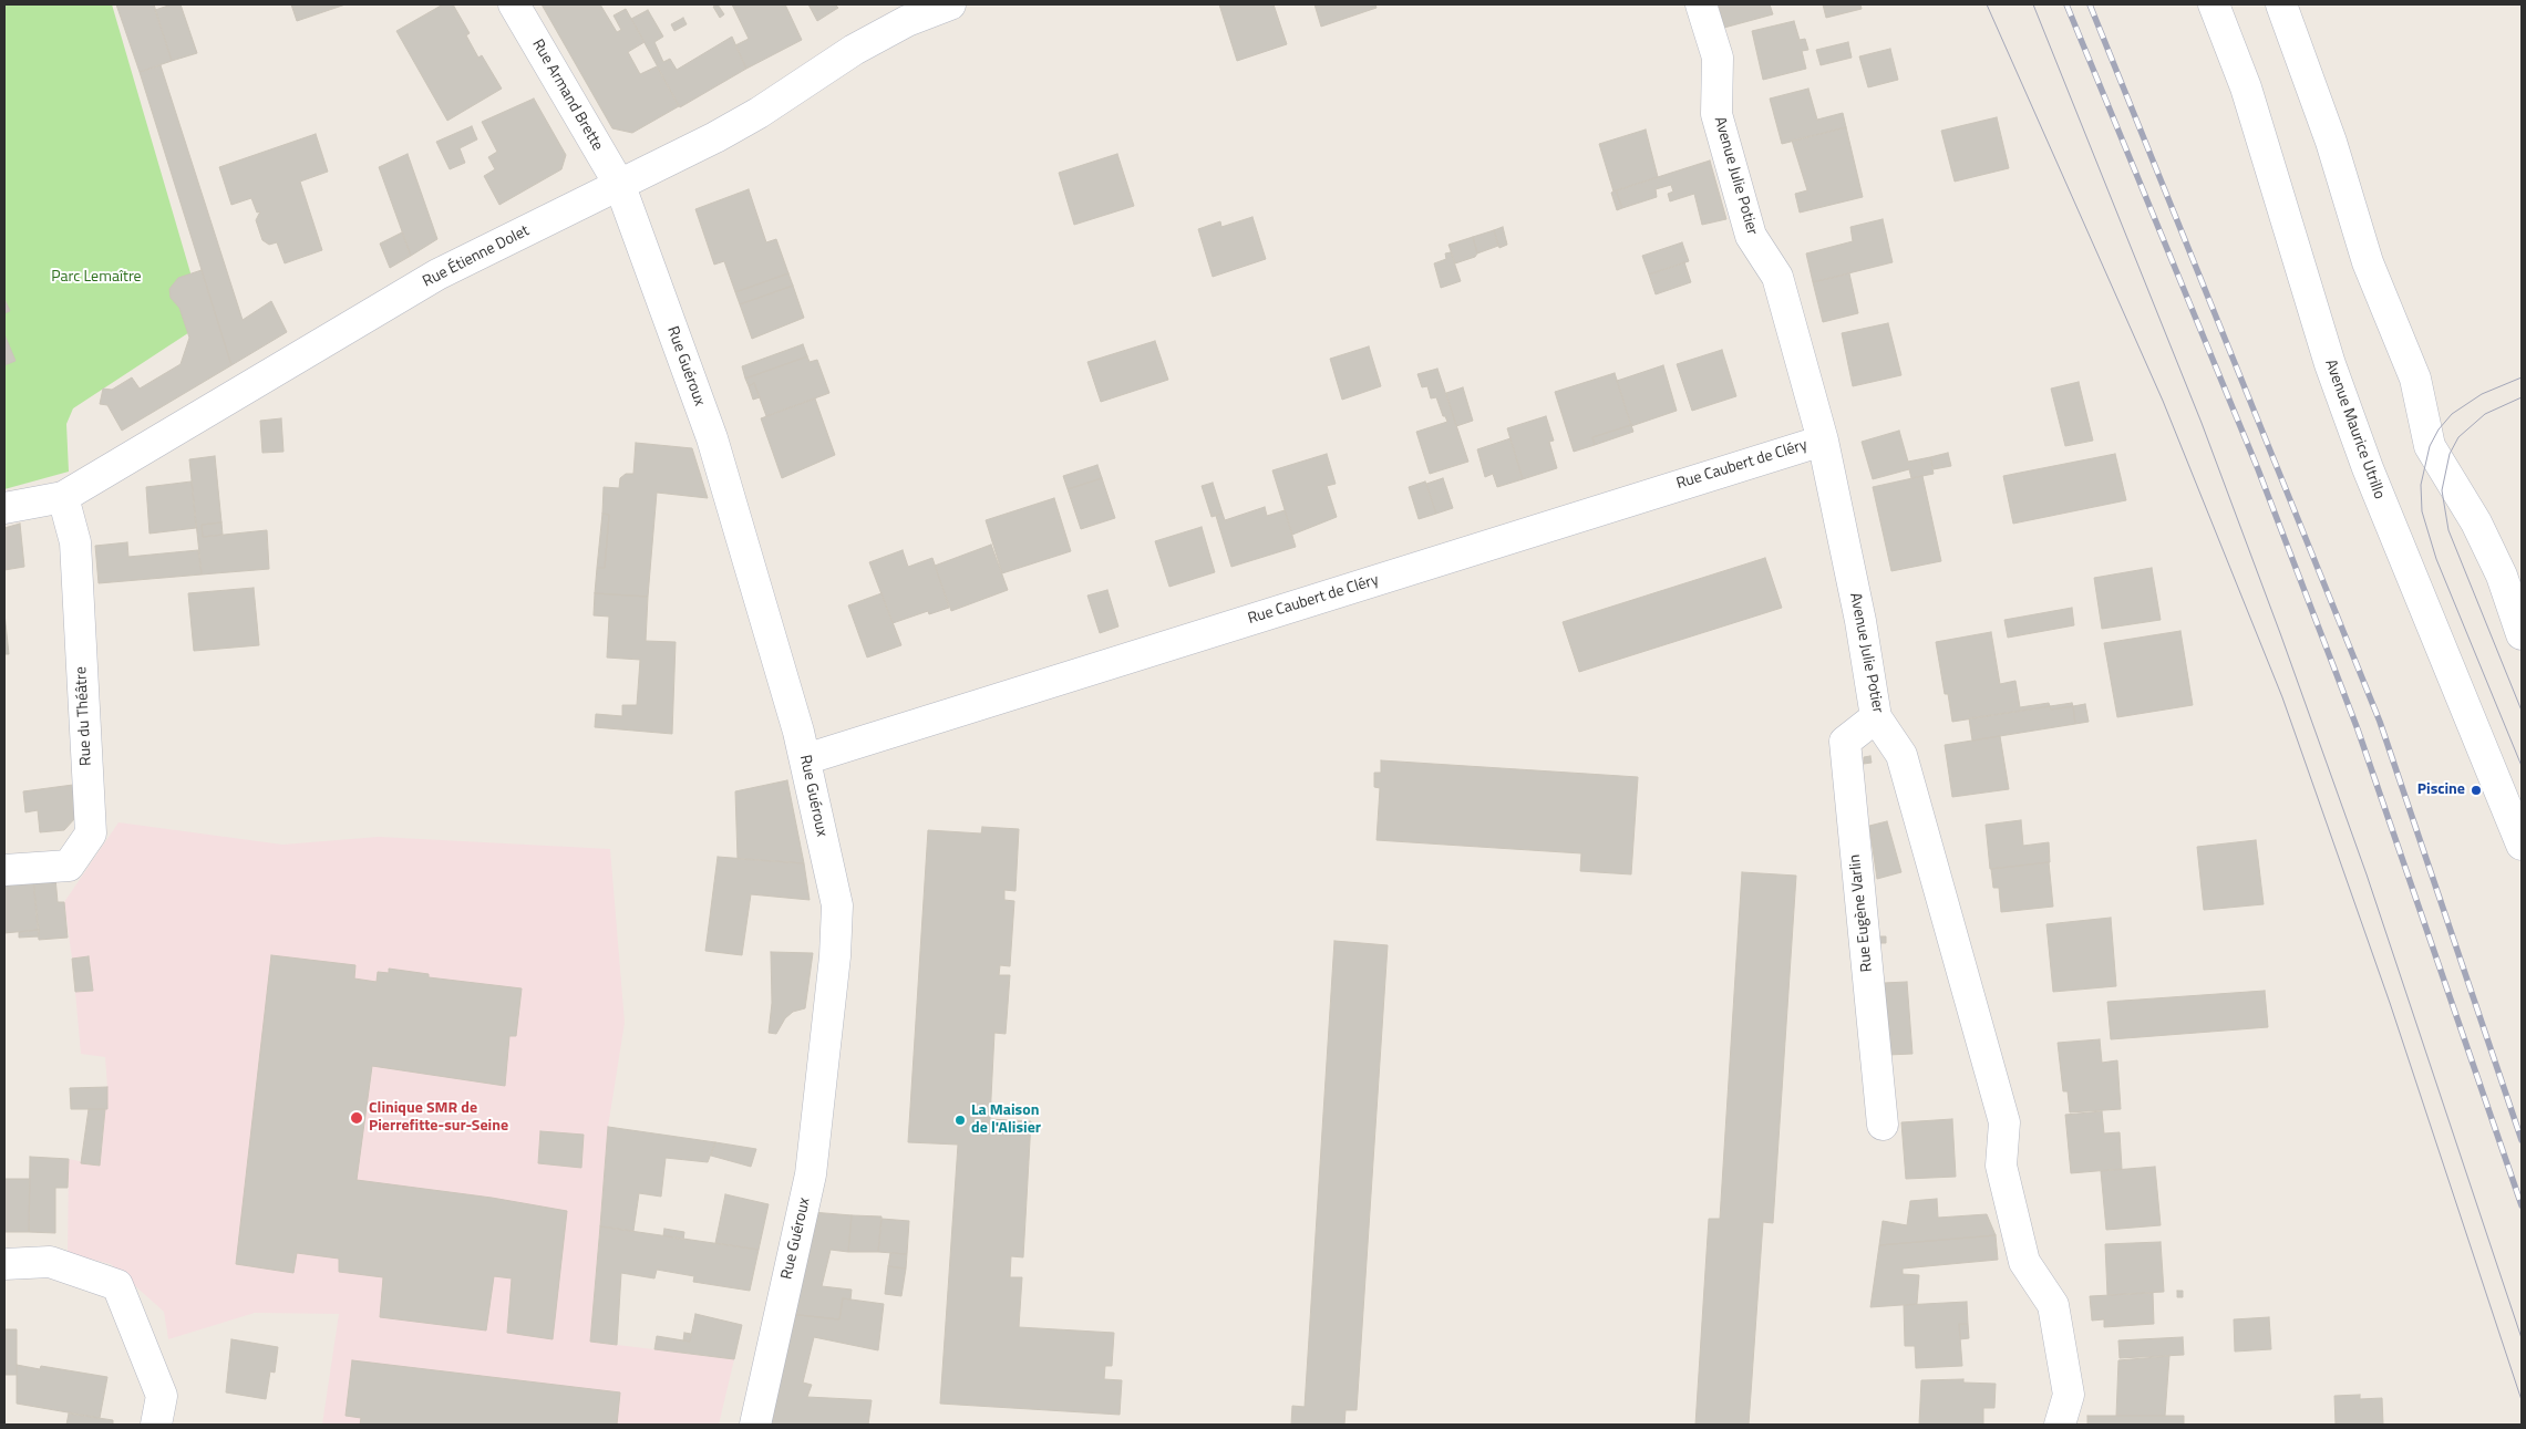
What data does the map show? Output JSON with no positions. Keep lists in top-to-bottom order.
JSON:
{
  "streets": {
    "street": [
      "Rue Armand Brette",
      "Avenue Julie Potier",
      "Rue Étienne Dolet",
      "Rue Guéroux",
      "Avenue Maurice Utrillo",
      "Rue Caubert de Cléry",
      "Rue du Théâtre",
      "Rue Eugène Varlin"
    ]
  },
  "crossings": [
    ["Rue Armand Brette", "Rue Étienne Dolet"],
    ["Rue Armand Brette", "Rue Guéroux"],
    ["Avenue Julie Potier", "Rue Caubert de Cléry"],
    ["Avenue Julie Potier", "Rue Eugène Varlin"],
    ["Rue Étienne Dolet", "Rue Guéroux"],
    ["Rue Étienne Dolet", "Rue du Théâtre"],
    ["Rue Guéroux", "Rue Caubert de Cléry"]
  ],
  "parks": ["Parc Lemaître"],
  "places": ["Piscine", "Clinique SMR de Pierrefitte-sur-Seine", "La Maison de l'Alisier"]
}
